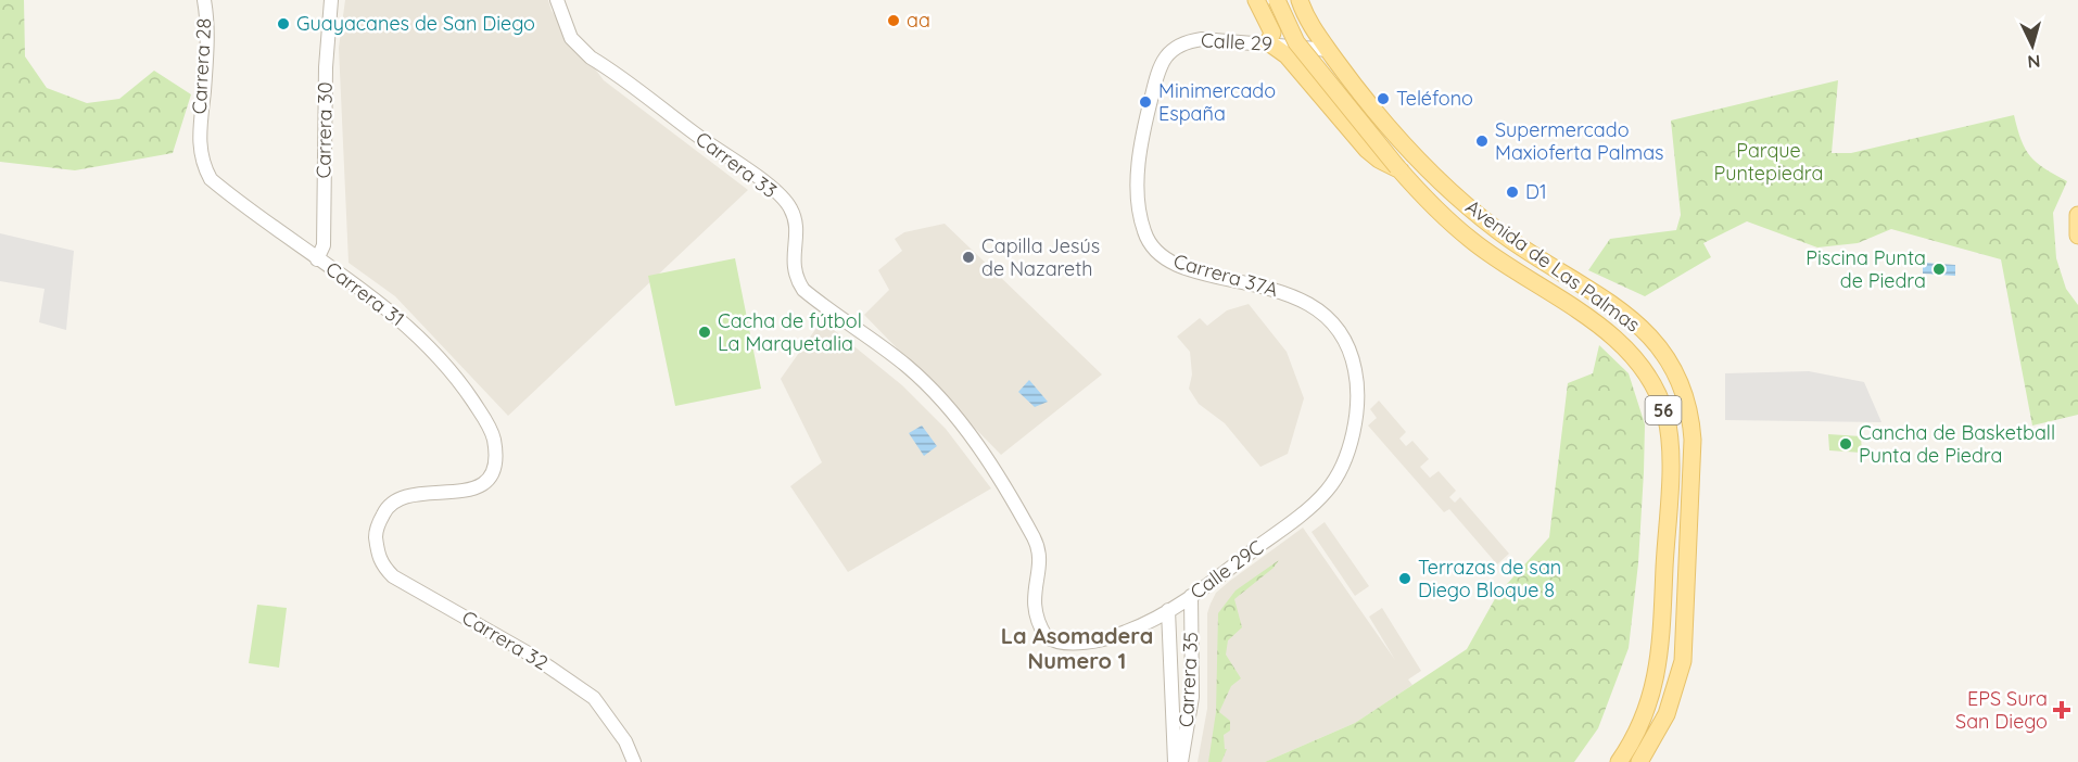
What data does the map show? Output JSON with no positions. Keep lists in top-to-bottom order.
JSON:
{
  "streets": {
    "main road": ["Avenida de Las Palmas", "56"],
    "street": [
      "Calle 29",
      "Carrera 28",
      "Carrera 30",
      "Carrera 33",
      "Carrera 37A",
      "Carrera 31",
      "Calle 29C",
      "Carrera 32",
      "Carrera 35"
    ]
  },
  "crossings": [
    ["Calle 29", "Avenida de Las Palmas"],
    ["Calle 29", "Carrera 37A"],
    ["Carrera 28", "Carrera 31"],
    ["Carrera 30", "Carrera 31"],
    ["Carrera 33", "Calle 29C"],
    ["Carrera 37A", "Calle 29C"],
    ["Carrera 31", "Carrera 32"],
    ["Calle 29C", "Carrera 35"]
  ],
  "districts": ["La Asomadera Numero 1"],
  "parks": ["Parque Puntepiedra"],
  "places": {
    "other": [
      "aa",
      "Guayacanes de San Diego",
      "Teléfono",
      "Minimercado España",
      "Supermercado Maxioferta Palmas",
      "D1",
      "Capilla Jesús de Nazareth",
      "Piscina Punta de Piedra",
      "Cacha de fútbol La Marquetalia",
      "Cancha de Basketball Punta de Piedra",
      "Terrazas de san Diego Bloque 8"
    ],
    "health": ["EPS Sura San Diego"]
  },
  "north": "bottom"
}
